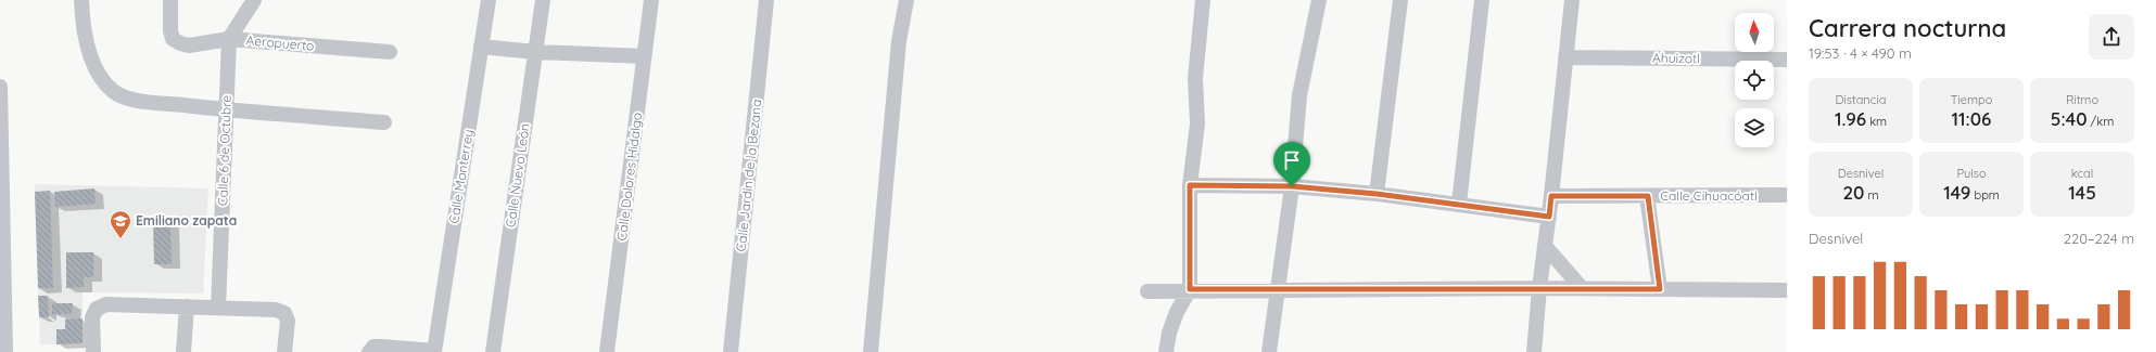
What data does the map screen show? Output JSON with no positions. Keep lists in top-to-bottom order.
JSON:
{
  "streets": {
    "street": [
      "Aeropuerto",
      "Ahuizotl",
      "Calle 6 de Octubre",
      "Calle Nuevo León",
      "Calle Jardín de la Bezana",
      "Calle Monterrey",
      "Calle Dolores Hidalgo",
      "Calle Cihuacóatl"
    ]
  },
  "crossings": [
    ["Aeropuerto", "Calle 6 de Octubre"]
  ],
  "places": {
    "school or university": ["Emiliano zapata"]
  },
  "north": "top",
  "page": {
    "heading": ["Carrera nocturna", "19:53 · 4 × 490 m"],
    "stats": [
      ["Distancia", "1.96 km"],
      ["Tiempo", "11:06"],
      ["Ritmo", "5:40 /km"],
      ["Desnivel", "20 m"],
      ["Pulso", "149 bpm"],
      ["kcal", "145"]
    ],
    "chart": ["Desnivel", "220–224 m"]
  }
}
